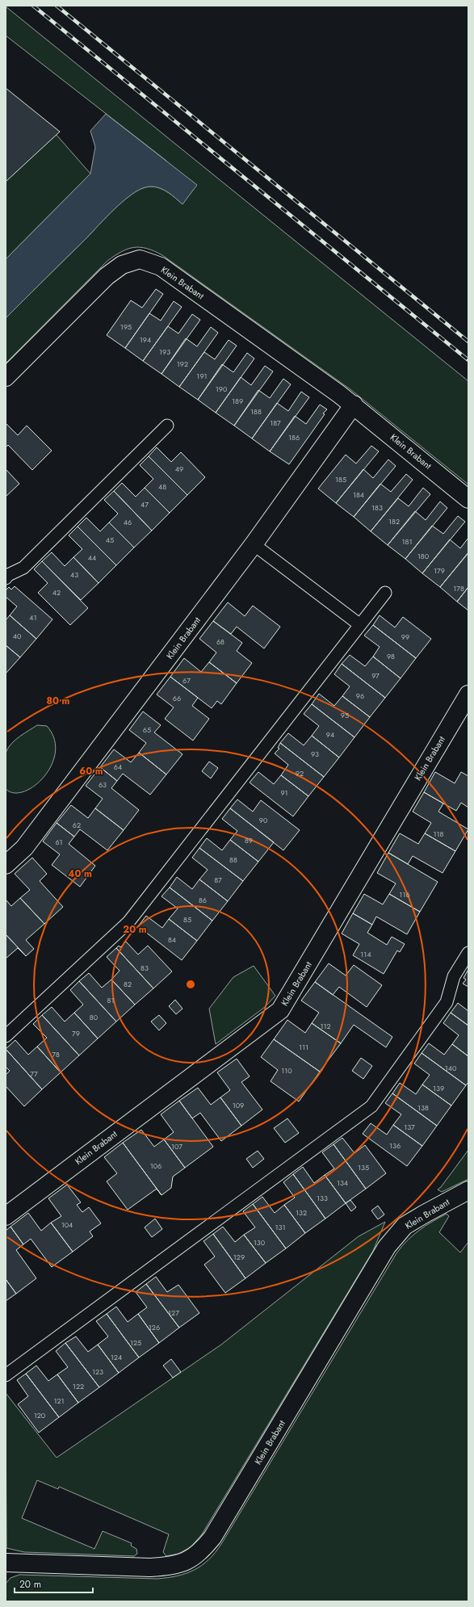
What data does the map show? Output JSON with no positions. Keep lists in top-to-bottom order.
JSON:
{
  "streets": {
    "street": ["Klein Brabant"]
  },
  "house_numbers": [
    "195",
    "194",
    "193",
    "192",
    "191",
    "190",
    "189",
    "188",
    "187",
    "186",
    "49",
    "185",
    "48",
    "184",
    "47",
    "183",
    "182",
    "46",
    "45",
    "181",
    "180",
    "44",
    "179",
    "43",
    "178",
    "42",
    "41",
    "40",
    "99",
    "68",
    "98",
    "97",
    "67",
    "96",
    "66",
    "95",
    "65",
    "94",
    "93",
    "64",
    "92",
    "63",
    "91",
    "90",
    "62",
    "118",
    "89",
    "61",
    "88",
    "87",
    "116",
    "86",
    "85",
    "84",
    "114",
    "83",
    "82",
    "81",
    "80",
    "112",
    "79",
    "111",
    "78",
    "140",
    "110",
    "77",
    "139",
    "109",
    "138",
    "137",
    "136",
    "107",
    "106",
    "135",
    "134",
    "133",
    "132",
    "104",
    "131",
    "130",
    "129",
    "127",
    "126",
    "125",
    "124",
    "123",
    "122",
    "121",
    "120"
  ],
  "scale_bar": "20 m",
  "rings": [
    "80 m",
    "60 m",
    "40 m",
    "20 m"
  ]
}
